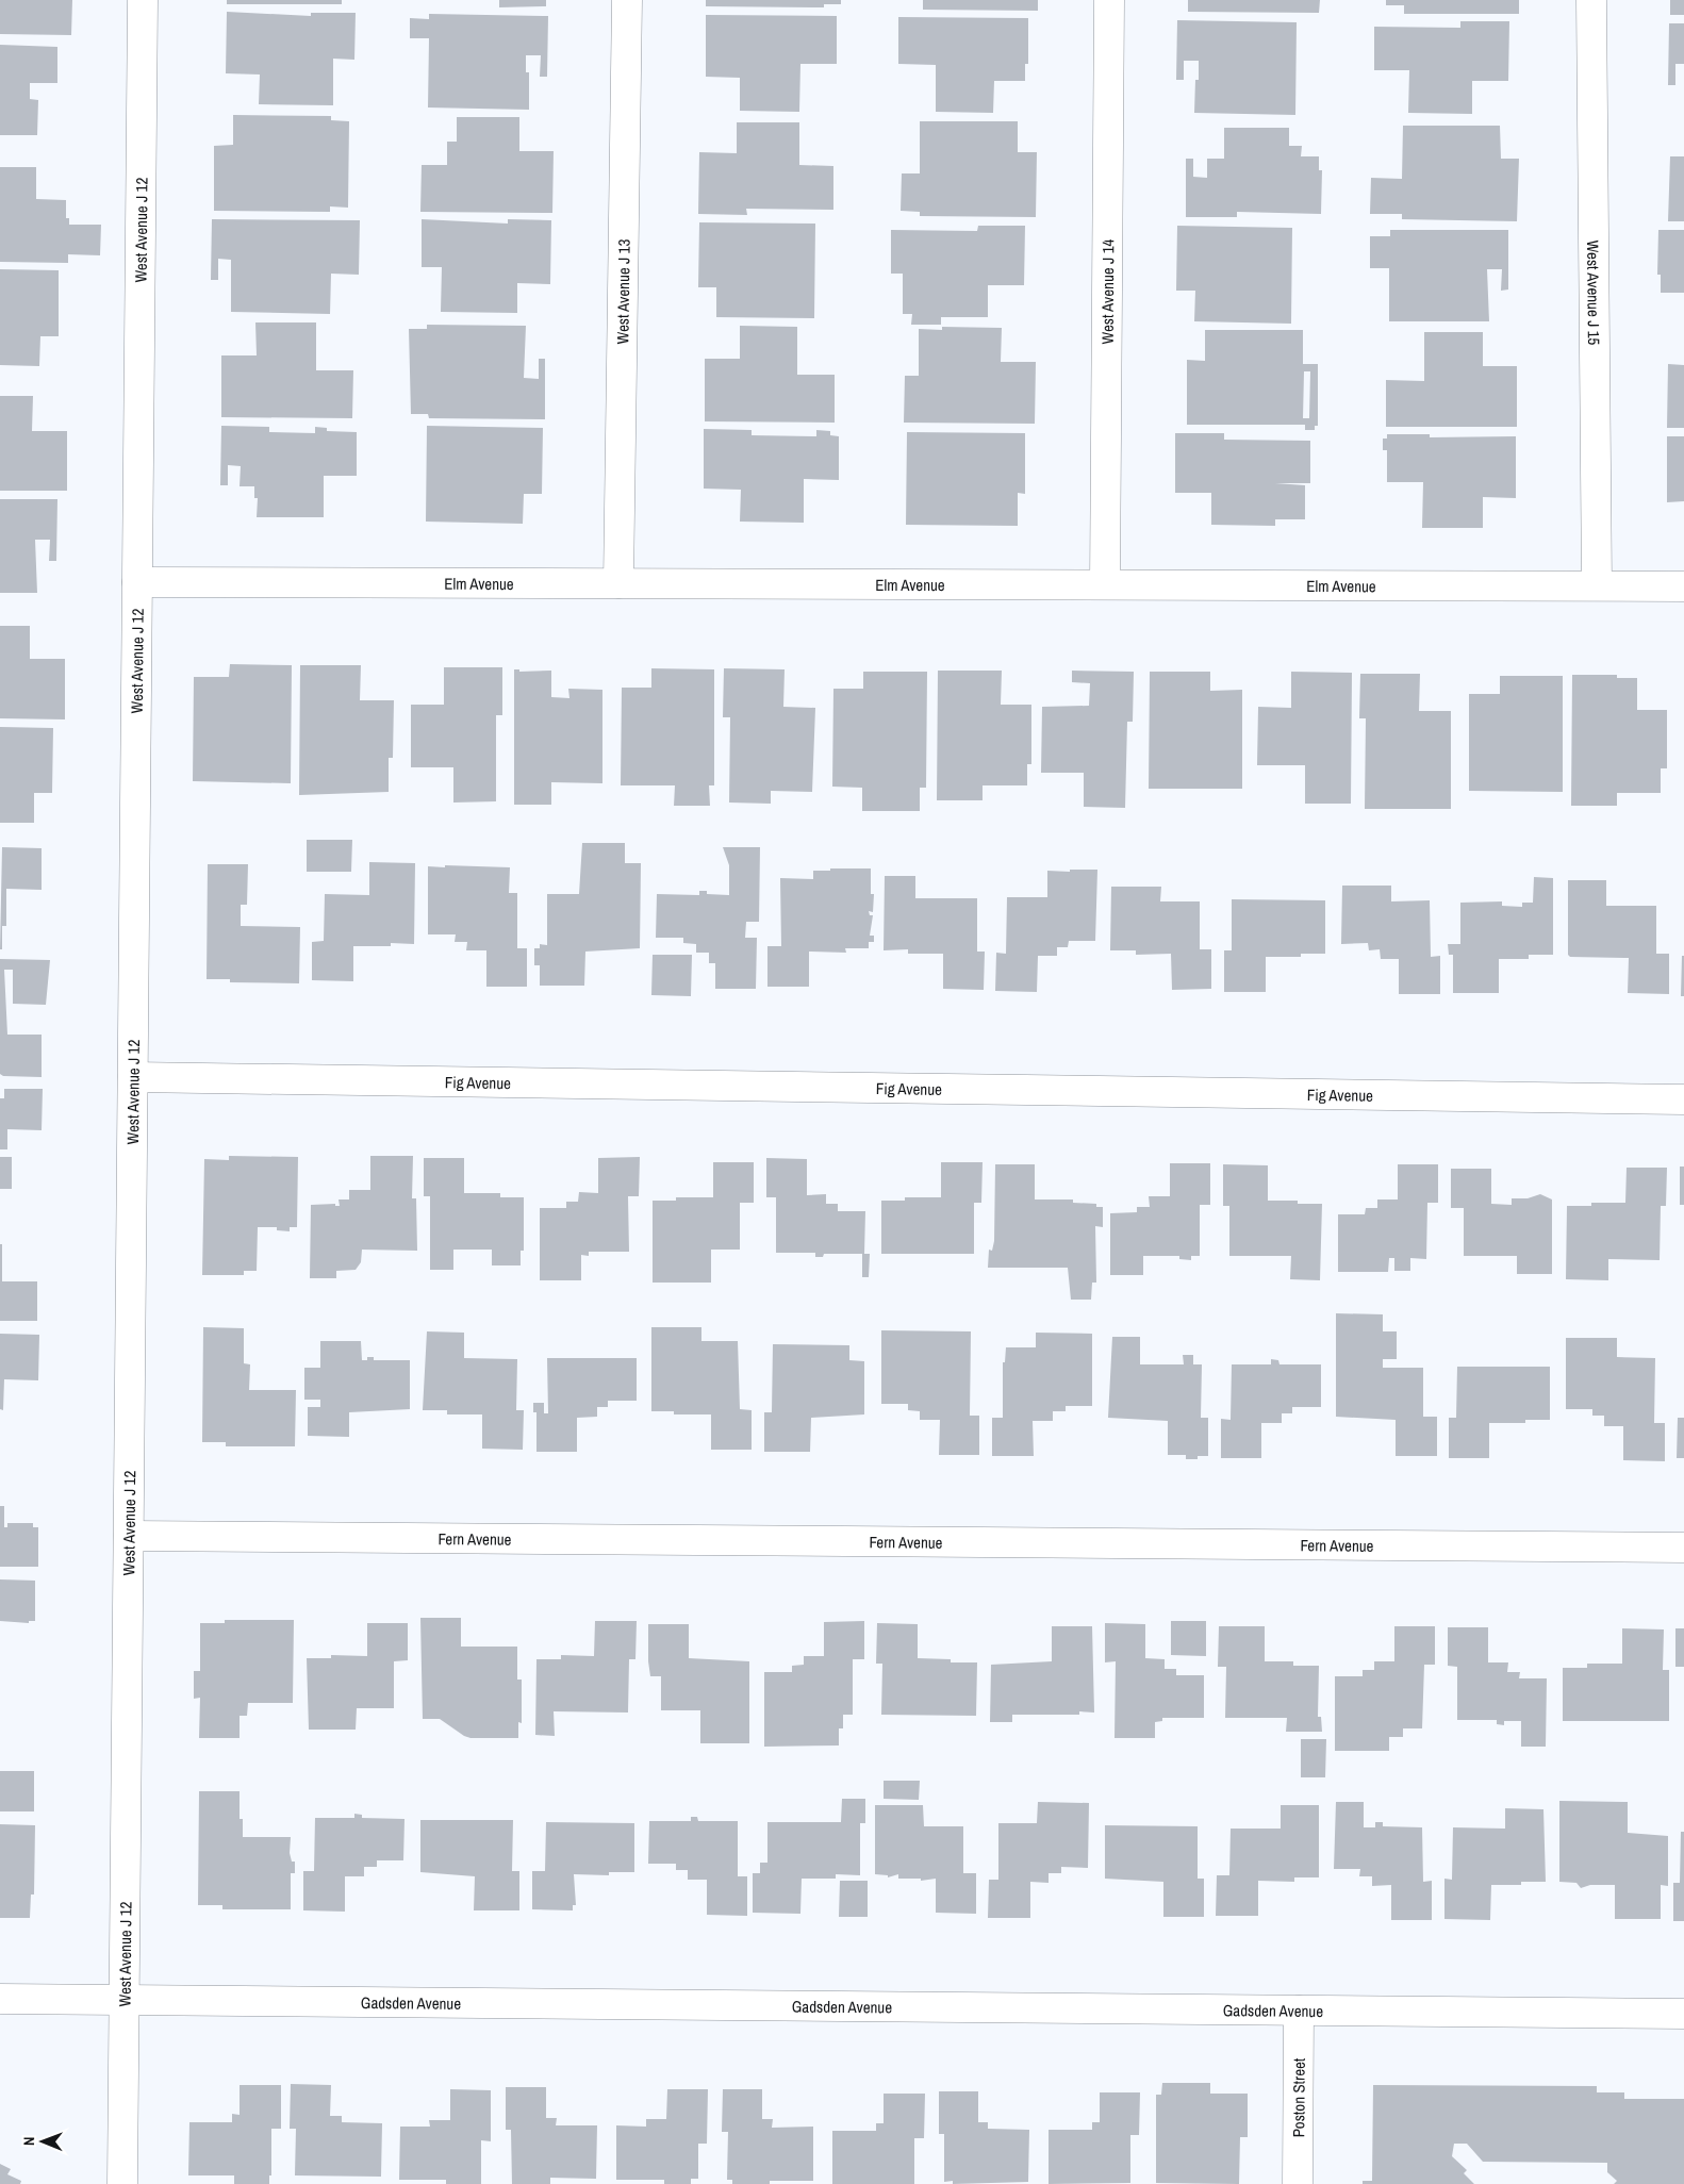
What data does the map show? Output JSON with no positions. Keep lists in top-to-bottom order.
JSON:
{
  "streets": {
    "street": [
      "West Avenue J 12",
      "West Avenue J 13",
      "West Avenue J 14",
      "West Avenue J 15",
      "Elm Avenue",
      "Fig Avenue",
      "Fern Avenue",
      "Gadsden Avenue",
      "Poston Street"
    ]
  },
  "crossings": [
    ["West Avenue J 12", "Elm Avenue"],
    ["West Avenue J 12", "Fig Avenue"],
    ["West Avenue J 12", "Fern Avenue"],
    ["West Avenue J 12", "Gadsden Avenue"],
    ["West Avenue J 13", "Elm Avenue"],
    ["West Avenue J 14", "Elm Avenue"],
    ["West Avenue J 15", "Elm Avenue"],
    ["Gadsden Avenue", "Poston Street"]
  ],
  "north": "left"
}
